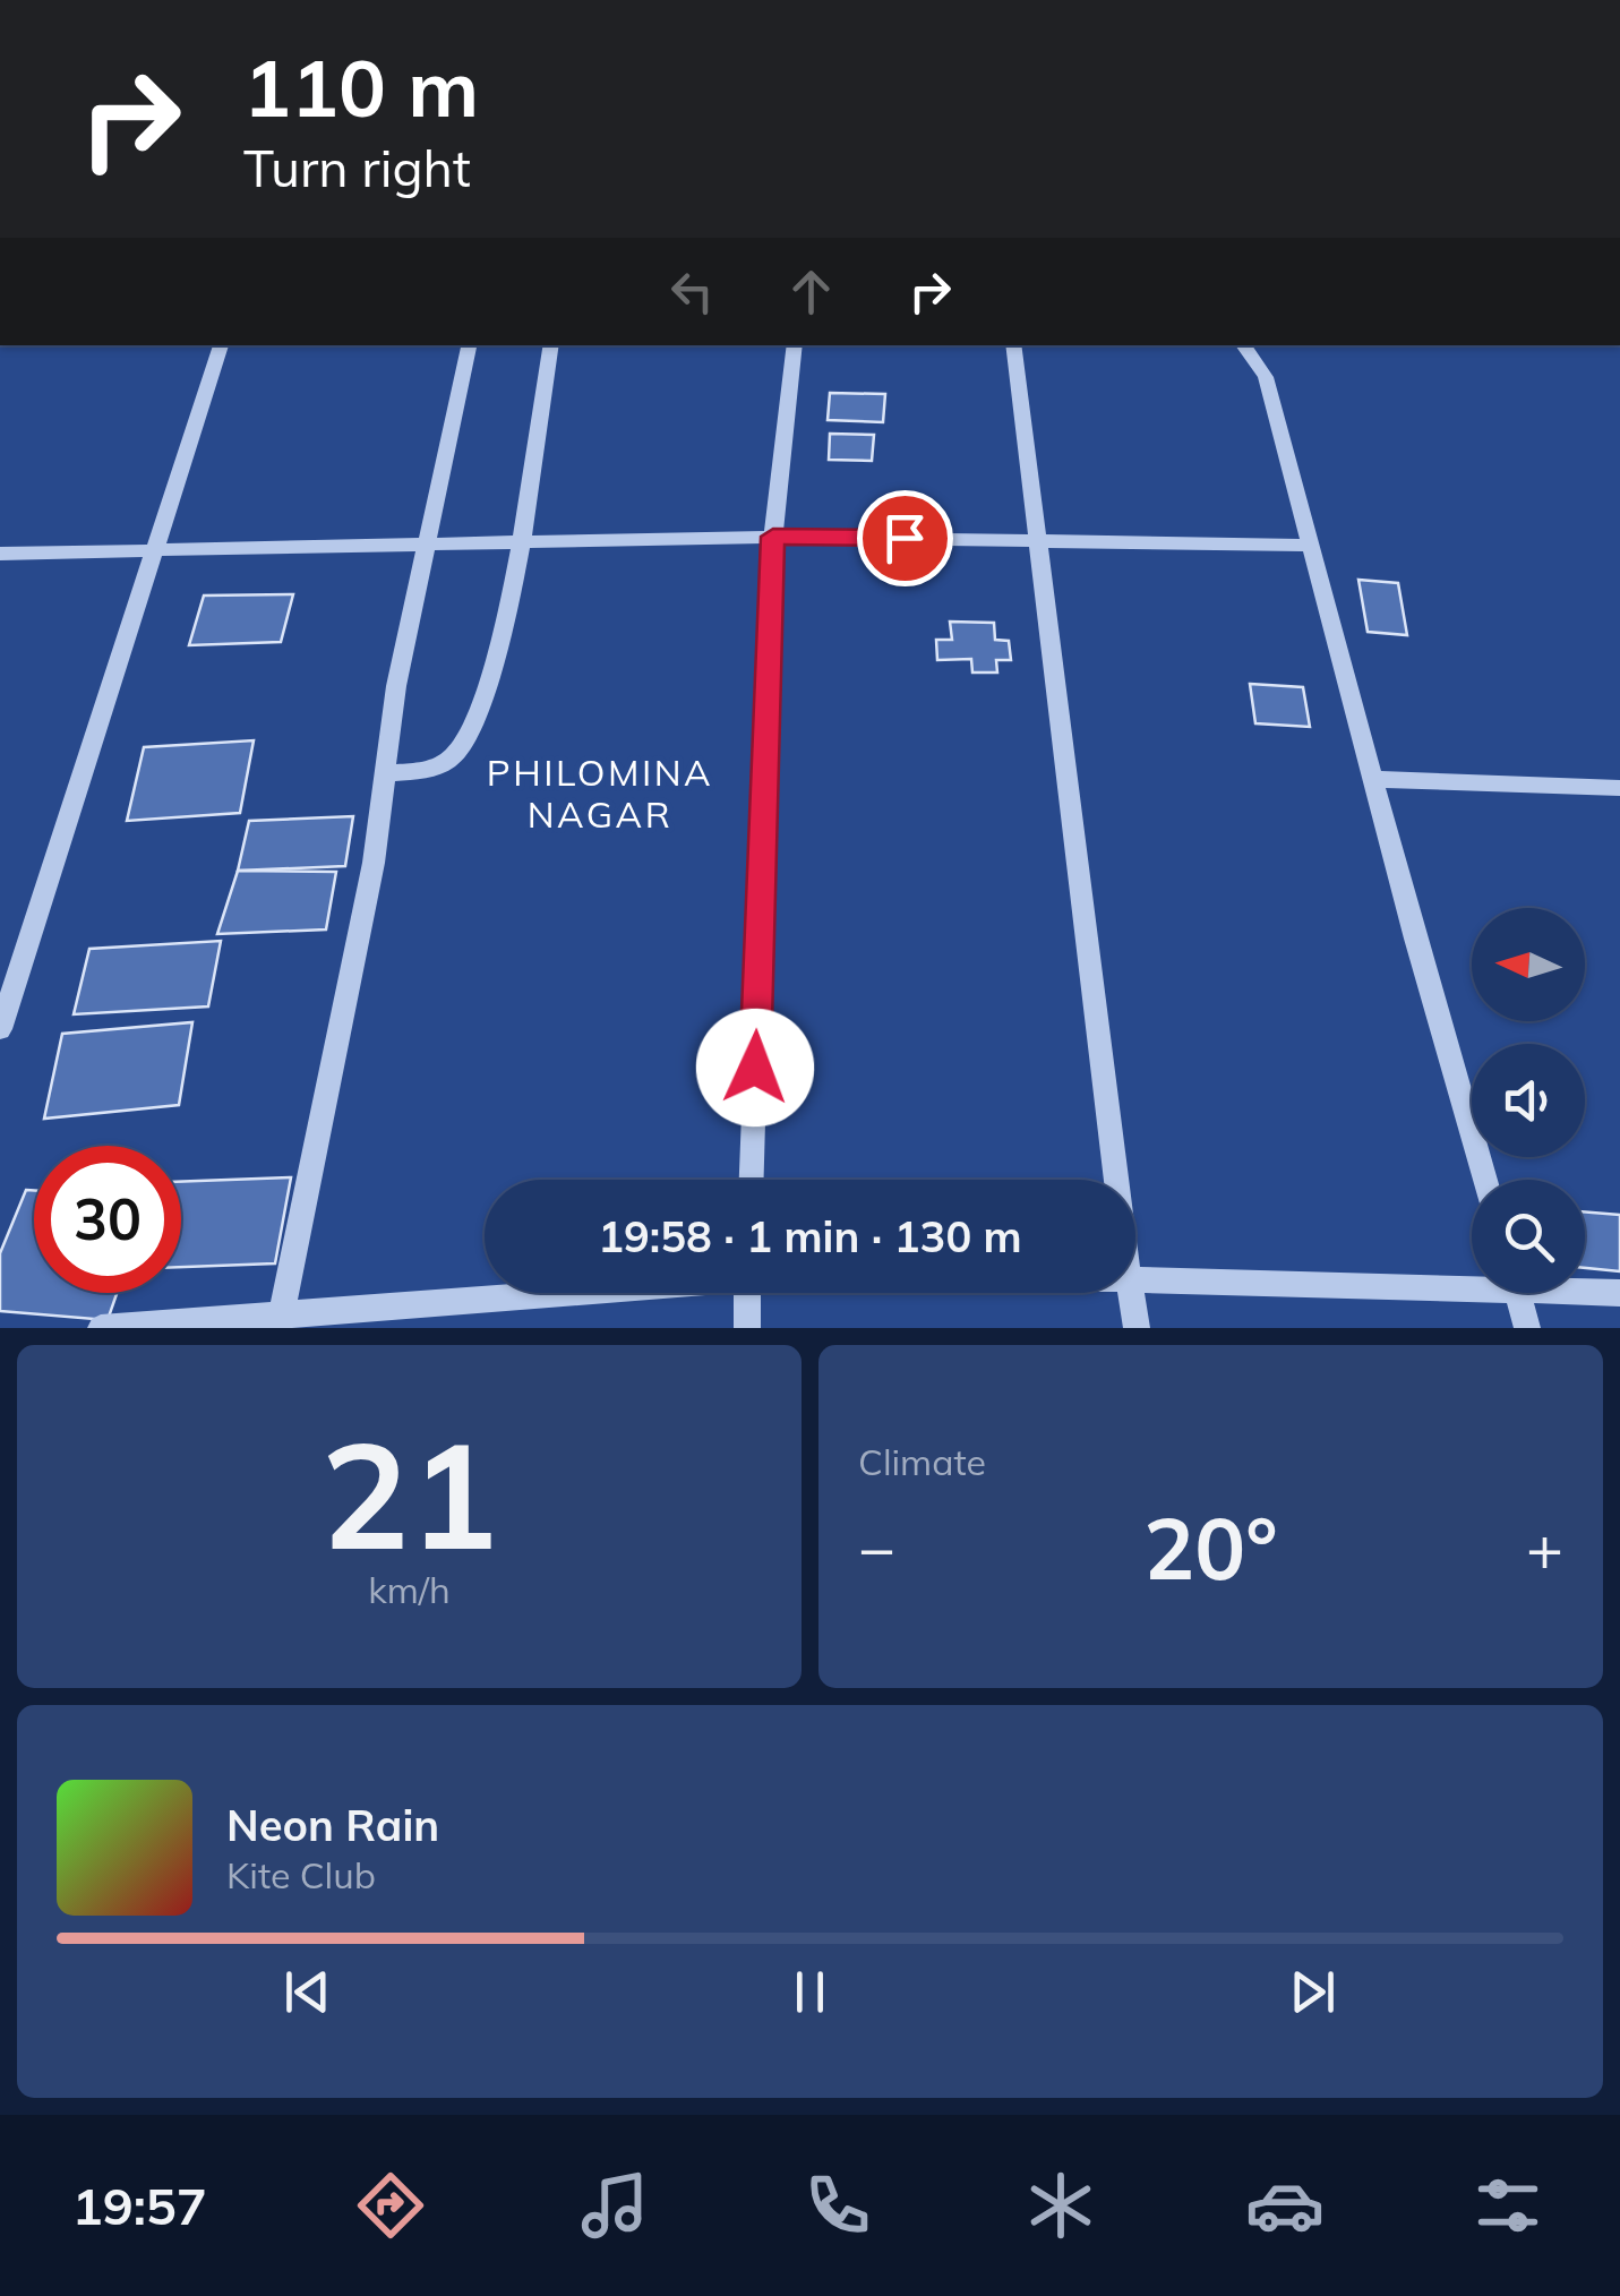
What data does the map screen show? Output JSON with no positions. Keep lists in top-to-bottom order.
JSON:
{
  "districts": ["PHILOMINA NAGAR"],
  "north": "left",
  "page": {
    "turn": ["110 m", "Turn right"],
    "limit": "30",
    "trip": "19:58 · 1 min · 130 m",
    "tile": [
      ["21", "km/h"],
      "Climate"
    ],
    "heat": ["−", "20°", "+"],
    "song": ["Neon Rain", "Kite Club"],
    "tabs": "19:57"
  }
}
